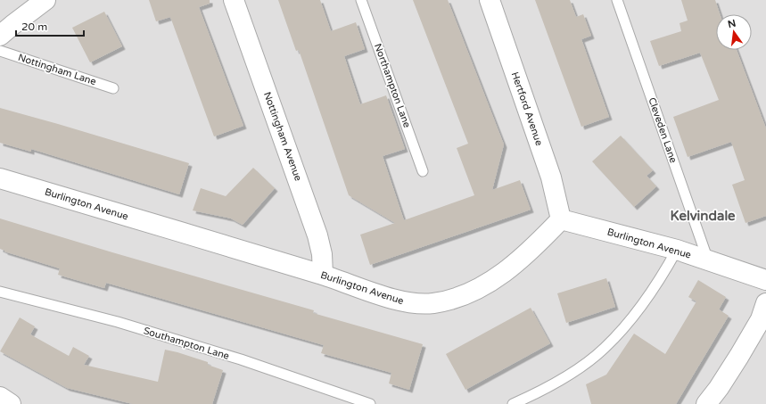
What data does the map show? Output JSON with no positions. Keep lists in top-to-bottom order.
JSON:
{
  "streets": {
    "street": ["Hertford Avenue", "Nottingham Avenue", "Burlington Avenue"],
    "lane": [
      "Nottingham Lane",
      "Northampton Lane",
      "Cleveden Lane",
      "Southampton Lane"
    ]
  },
  "crossings": [
    ["Hertford Avenue", "Burlington Avenue"],
    ["Cleveden Lane", "Burlington Avenue"],
    ["Nottingham Avenue", "Burlington Avenue"]
  ],
  "districts": ["Kelvindale"],
  "scale_bar": "20 m",
  "north": "top"
}
